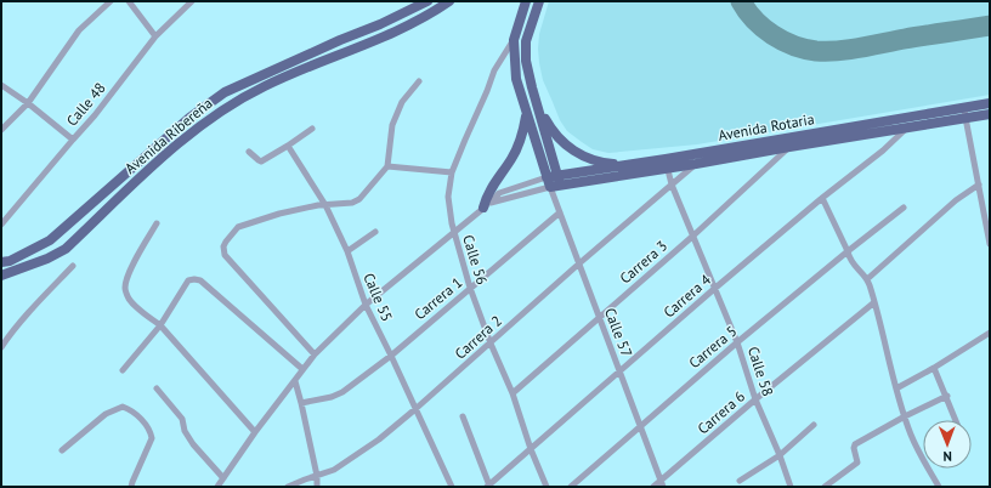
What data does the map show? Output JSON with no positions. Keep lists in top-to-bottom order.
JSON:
{
  "streets": {
    "main road": ["Avenida Rotaria", "Avenida Ribereña"],
    "street": [
      "Calle 48",
      "Calle 56",
      "Carrera 3",
      "Carrera 4",
      "Calle 55",
      "Carrera 1",
      "Calle 57",
      "Carrera 2",
      "Carrera 5",
      "Calle 58",
      "Carrera 6"
    ]
  },
  "crossings": [
    ["Avenida Rotaria", "Carrera 3"],
    ["Avenida Rotaria", "Carrera 4"],
    ["Avenida Rotaria", "Calle 57"],
    ["Avenida Rotaria", "Carrera 2"],
    ["Avenida Rotaria", "Calle 58"],
    ["Calle 56", "Carrera 3"],
    ["Calle 56", "Carrera 4"],
    ["Calle 56", "Carrera 1"],
    ["Calle 56", "Carrera 2"],
    ["Carrera 3", "Calle 57"],
    ["Carrera 3", "Calle 58"],
    ["Carrera 4", "Calle 57"],
    ["Carrera 4", "Calle 58"],
    ["Calle 55", "Carrera 1"],
    ["Calle 55", "Carrera 2"],
    ["Carrera 1", "Calle 57"],
    ["Calle 57", "Carrera 2"],
    ["Calle 57", "Carrera 5"],
    ["Calle 57", "Carrera 6"],
    ["Carrera 2", "Calle 58"],
    ["Carrera 5", "Calle 58"],
    ["Calle 58", "Carrera 6"]
  ],
  "north": "bottom"
}
